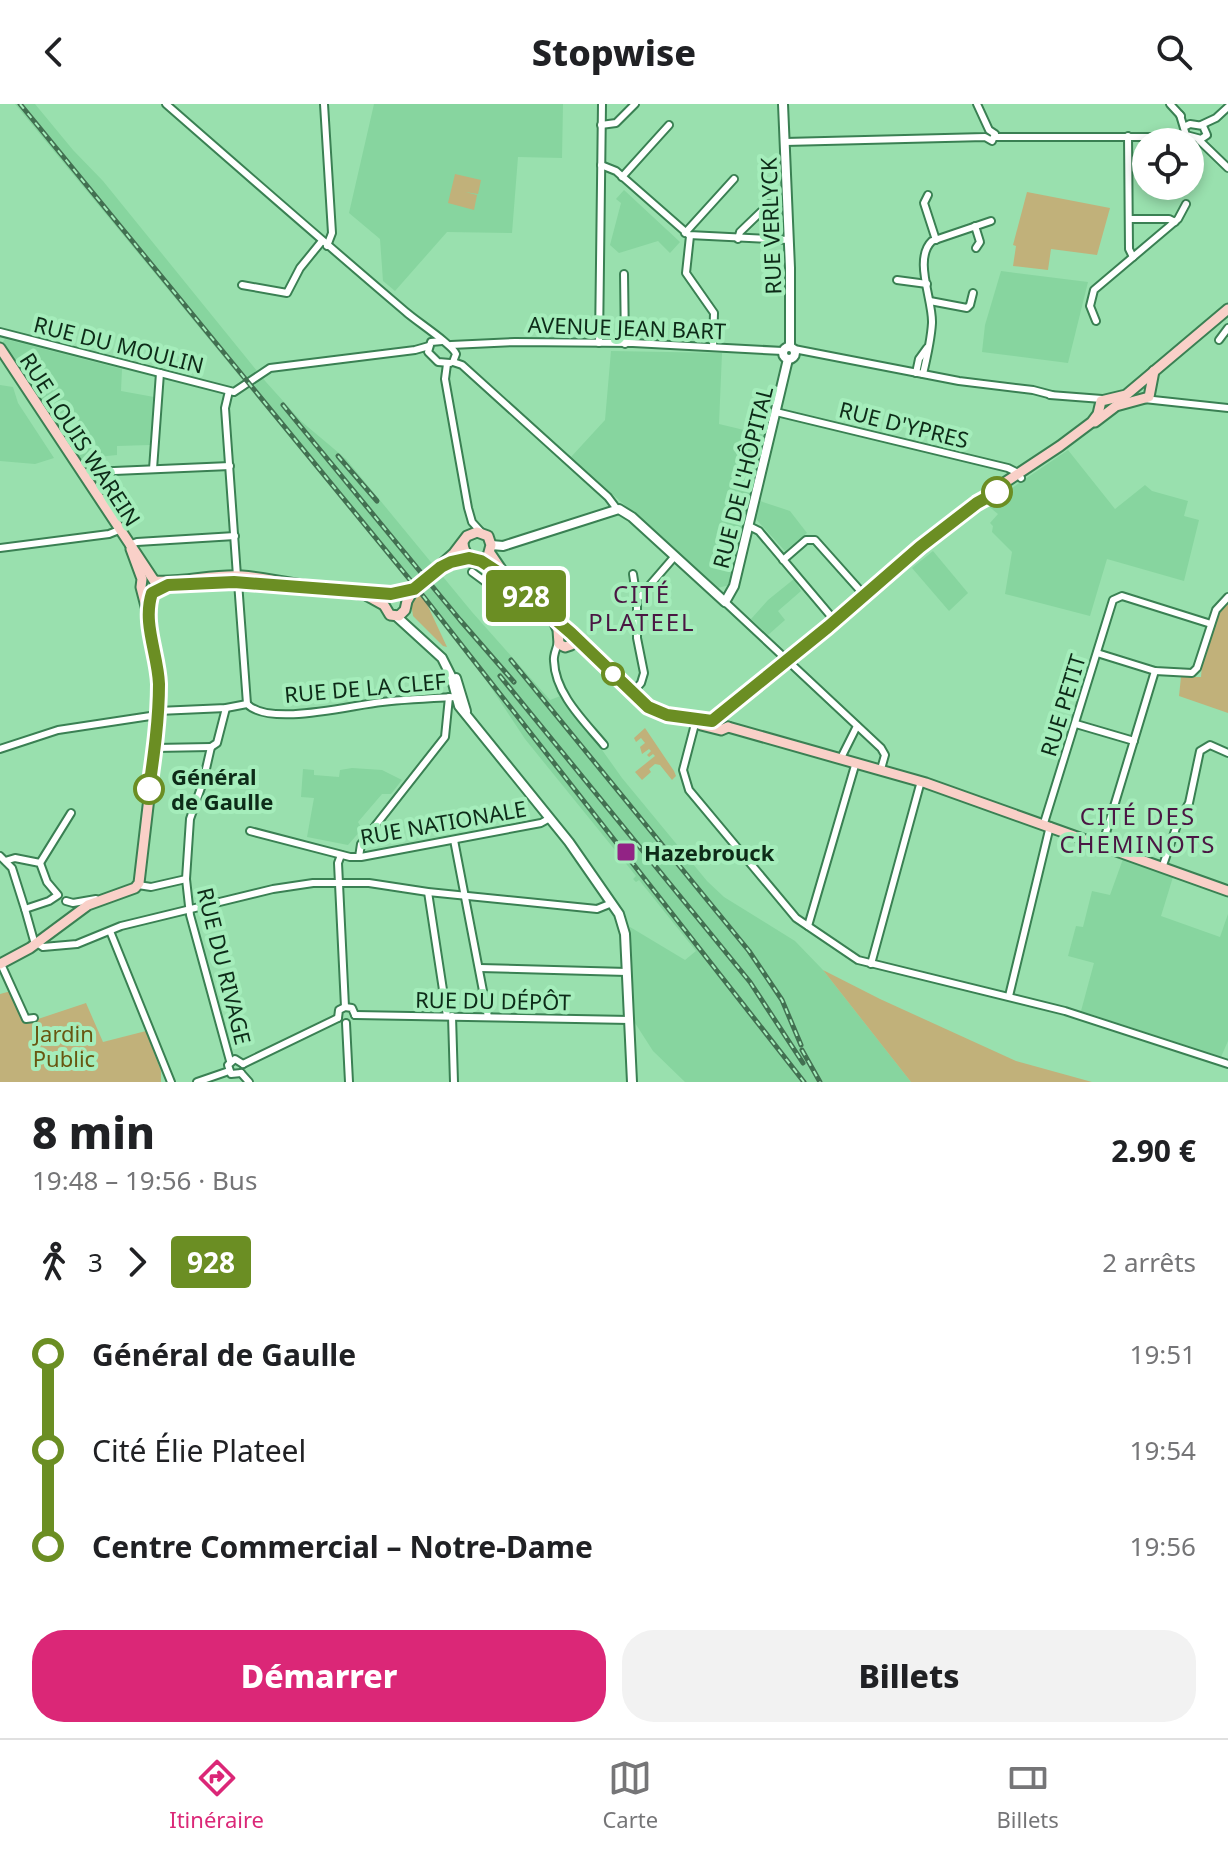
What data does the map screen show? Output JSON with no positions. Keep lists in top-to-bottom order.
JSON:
{
  "streets": {
    "main road": ["RUE LOUIS WAREIN"],
    "street": [
      "RUE VERLYCK",
      "AVENUE JEAN BART",
      "RUE DU MOULIN",
      "RUE D'YPRES",
      "RUE DE L'HÔPITAL",
      "RUE DE LA CLEF",
      "RUE PETIT",
      "RUE NATIONALE",
      "RUE DU RIVAGE",
      "RUE DU DÉPÔT"
    ]
  },
  "crossings": [
    ["RUE VERLYCK", "AVENUE JEAN BART"],
    ["RUE VERLYCK", "RUE DE L'HÔPITAL"],
    ["AVENUE JEAN BART", "RUE DE L'HÔPITAL"],
    ["RUE D'YPRES", "RUE DE L'HÔPITAL"],
    ["RUE LOUIS WAREIN", "RUE DE LA CLEF"],
    ["RUE DE LA CLEF", "RUE DU RIVAGE"]
  ],
  "districts": ["CITÉ PLATEEL", "CITÉ DES CHEMINOTS"],
  "parks": ["Jardin Public"],
  "places": {
    "other": ["Général de Gaulle"],
    "transit": ["Hazebrouck"]
  },
  "lines": ["bus line 928"],
  "page": {
    "header": "Stopwise",
    "on_map": "928",
    "heading": ["8 min", "19:48 – 19:56 · Bus", "2.90 €"],
    "legs": ["3", "928", "2 arrêts"],
    "list": [
      {
        "name": "Général de Gaulle",
        "value": "19:51"
      },
      {
        "name": "Cité Élie Plateel",
        "value": "19:54"
      },
      {
        "name": "Centre Commercial – Notre-Dame",
        "value": "19:56"
      }
    ],
    "buttons": ["Démarrer", "Billets"],
    "tabs": ["Itinéraire", "Carte", "Billets"]
  }
}
